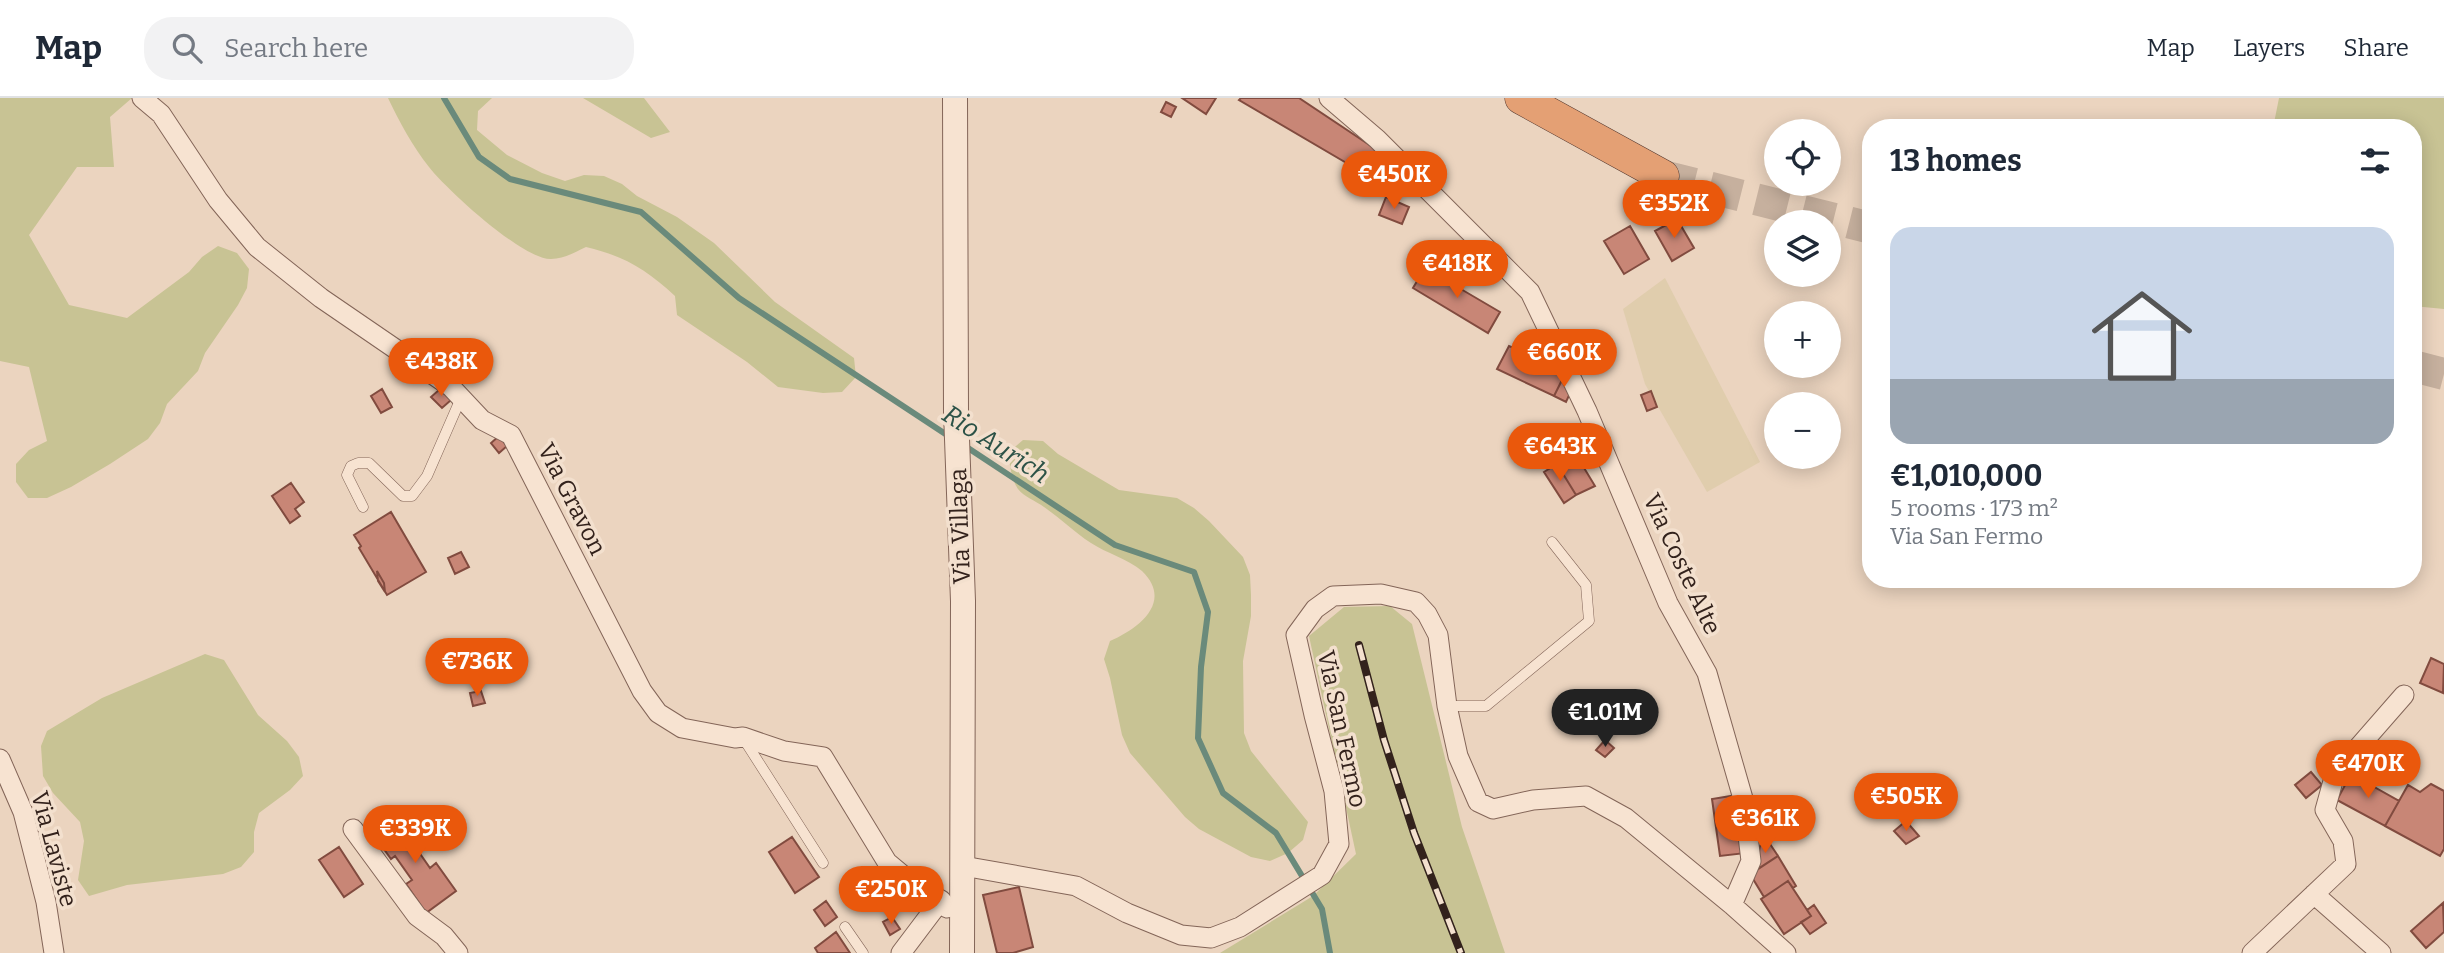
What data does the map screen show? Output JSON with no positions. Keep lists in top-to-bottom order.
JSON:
{
  "streets": {
    "street": [
      "Via Gravon",
      "Via Villaga",
      "Via Coste Alte",
      "Via San Fermo",
      "Via Laviste"
    ]
  },
  "crossings": [
    ["Via Gravon", "Via Villaga"],
    ["Via Villaga", "Via San Fermo"],
    ["Via Coste Alte", "Via San Fermo"]
  ],
  "water": ["Rio Aurich"],
  "page": {
    "header": "Map",
    "search": "Search here",
    "nav": ["Map", "Layers", "Share"],
    "map_buttons": ["+", "−"],
    "heading": "13 homes",
    "price": [
      "€450K",
      "€352K",
      "€418K",
      "€660K",
      "€438K",
      "€643K",
      "€736K",
      "€1.01M",
      "€470K",
      "€505K",
      "€361K",
      "€339K",
      "€250K"
    ],
    "list": [
      {
        "name": "€1,010,000",
        "note": "5 rooms · 173 m² · Via San Fermo"
      }
    ]
  }
}
